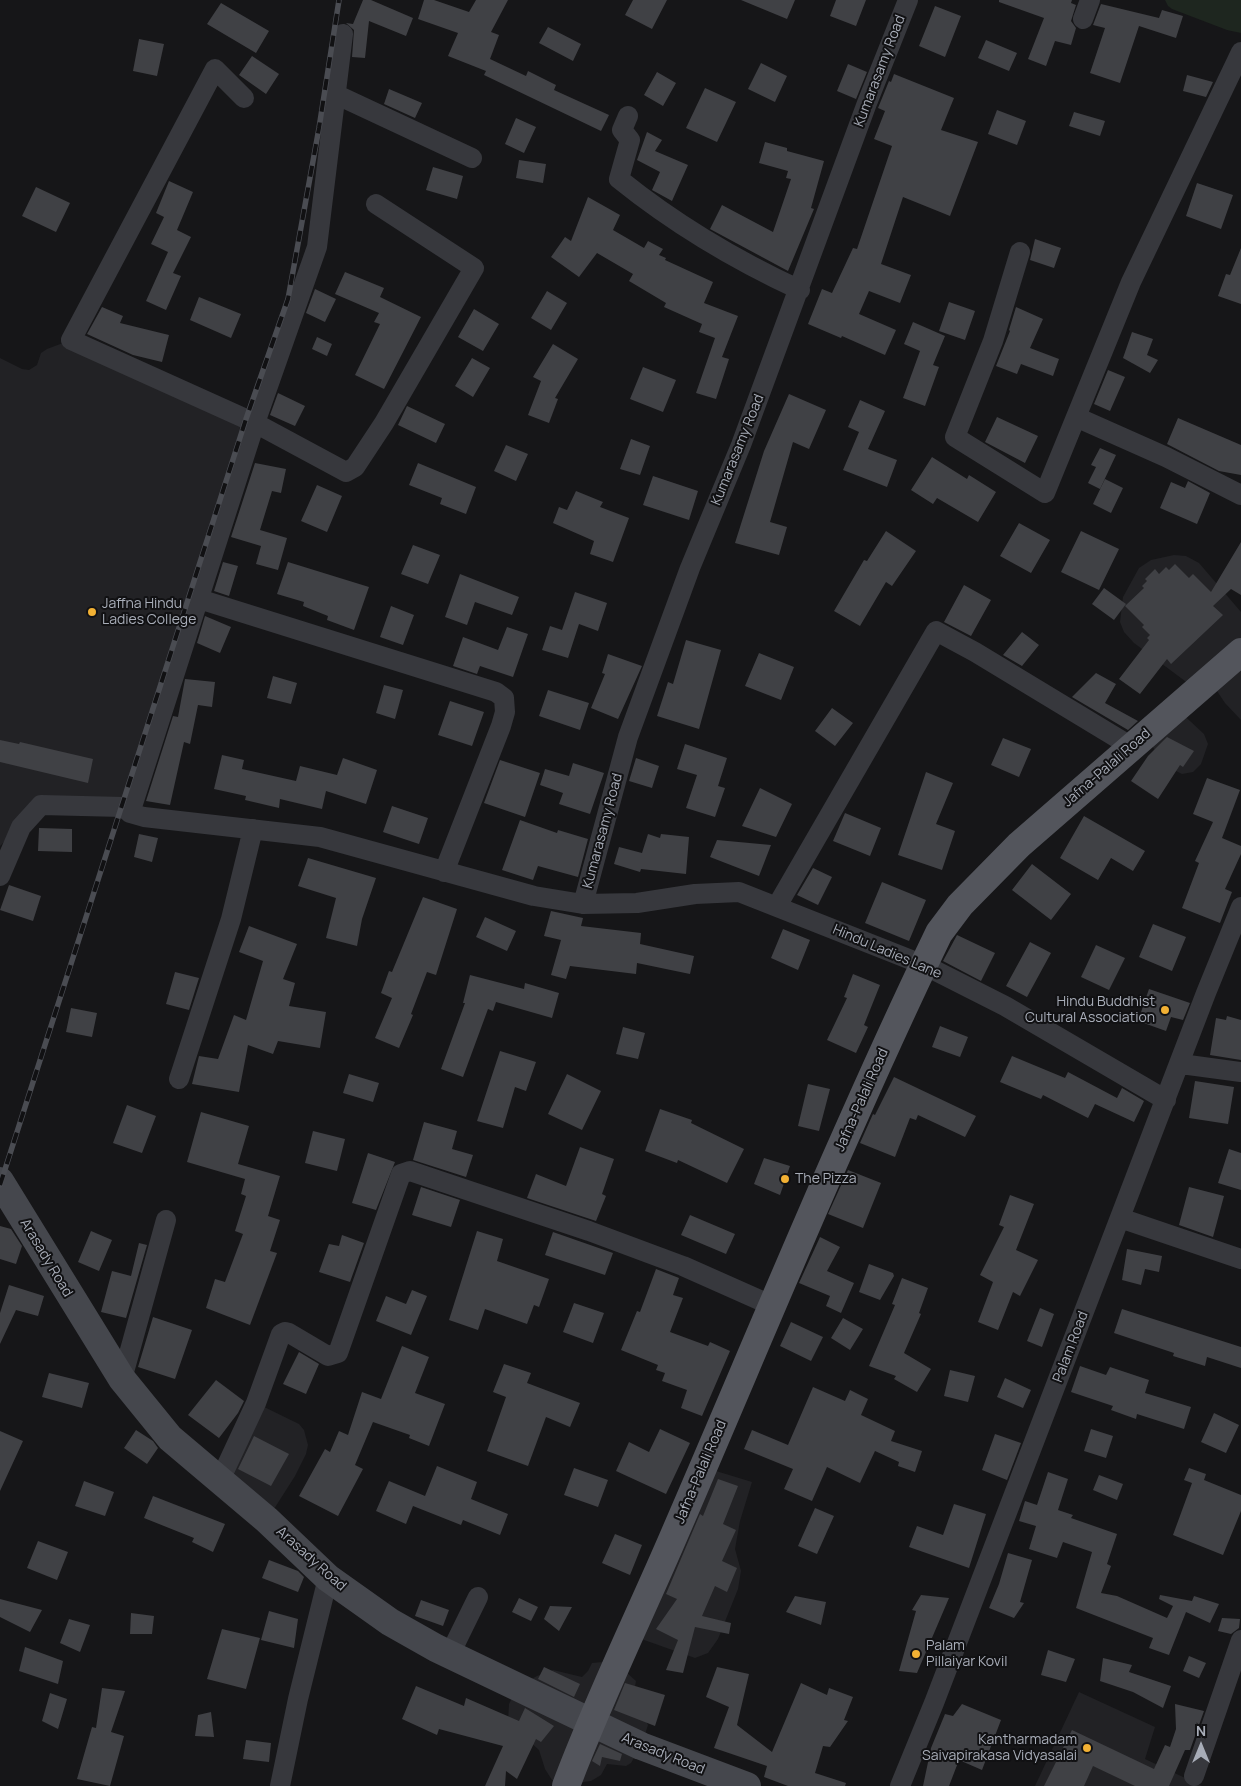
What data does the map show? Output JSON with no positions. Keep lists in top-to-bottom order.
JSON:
{
  "streets": {
    "main road": ["Jafna-Palali Road", "Arasady Road"],
    "street": ["Kumarasamy Road", "Hindu Ladies Lane", "Palam Road"]
  },
  "crossings": [
    ["Kumarasamy Road", "Hindu Ladies Lane"],
    ["Jafna-Palali Road", "Hindu Ladies Lane"],
    ["Jafna-Palali Road", "Arasady Road"],
    ["Hindu Ladies Lane", "Palam Road"]
  ],
  "places": [
    "Jaffna Hindu Ladies College",
    "Hindu Buddhist Cultural Association",
    "The Pizza",
    "Palam Pillaiyar Kovil",
    "Kantharmadam Saivapirakasa Vidyasalai"
  ],
  "north": "top"
}
